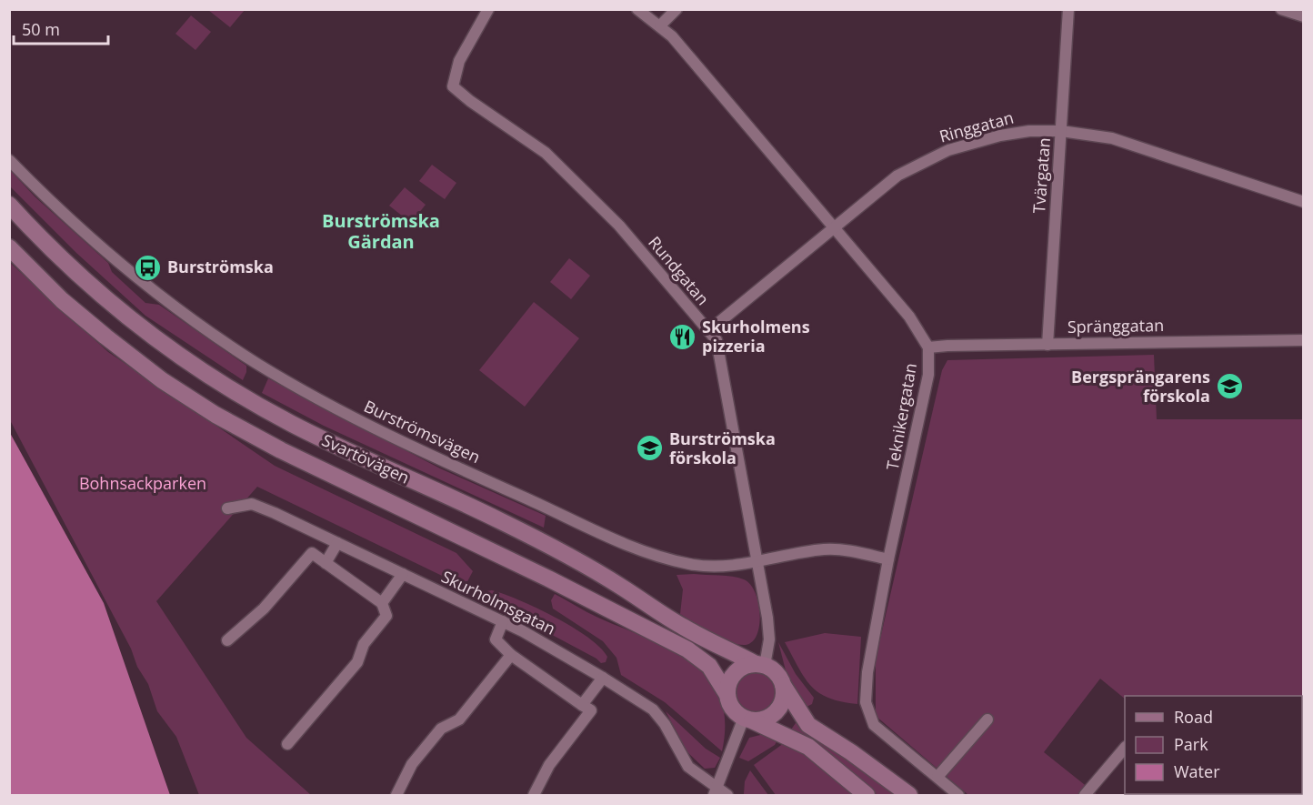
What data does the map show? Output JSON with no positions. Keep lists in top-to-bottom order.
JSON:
{
  "streets": {
    "main road": ["Svartövägen"],
    "street": [
      "Ringgatan",
      "Tvärgatan",
      "Rundgatan",
      "Spränggatan",
      "Teknikergatan",
      "Burströmsvägen",
      "Skurholmsgatan"
    ]
  },
  "crossings": [
    ["Ringgatan", "Tvärgatan"],
    ["Ringgatan", "Rundgatan"],
    ["Ringgatan", "Teknikergatan"],
    ["Tvärgatan", "Spränggatan"],
    ["Rundgatan", "Burströmsvägen"],
    ["Rundgatan", "Svartövägen"],
    ["Spränggatan", "Teknikergatan"],
    ["Teknikergatan", "Burströmsvägen"]
  ],
  "districts": ["Burströmska Gärdan"],
  "parks": ["Bohnsackparken"],
  "places": {
    "bus stop": ["Burströmska"],
    "restaurant": ["Skurholmens pizzeria"],
    "school or university": ["Bergsprängarens förskola", "Burströmska förskola"]
  },
  "legend": ["Road", "Park", "Water"],
  "scale_bar": "50 m"
}
